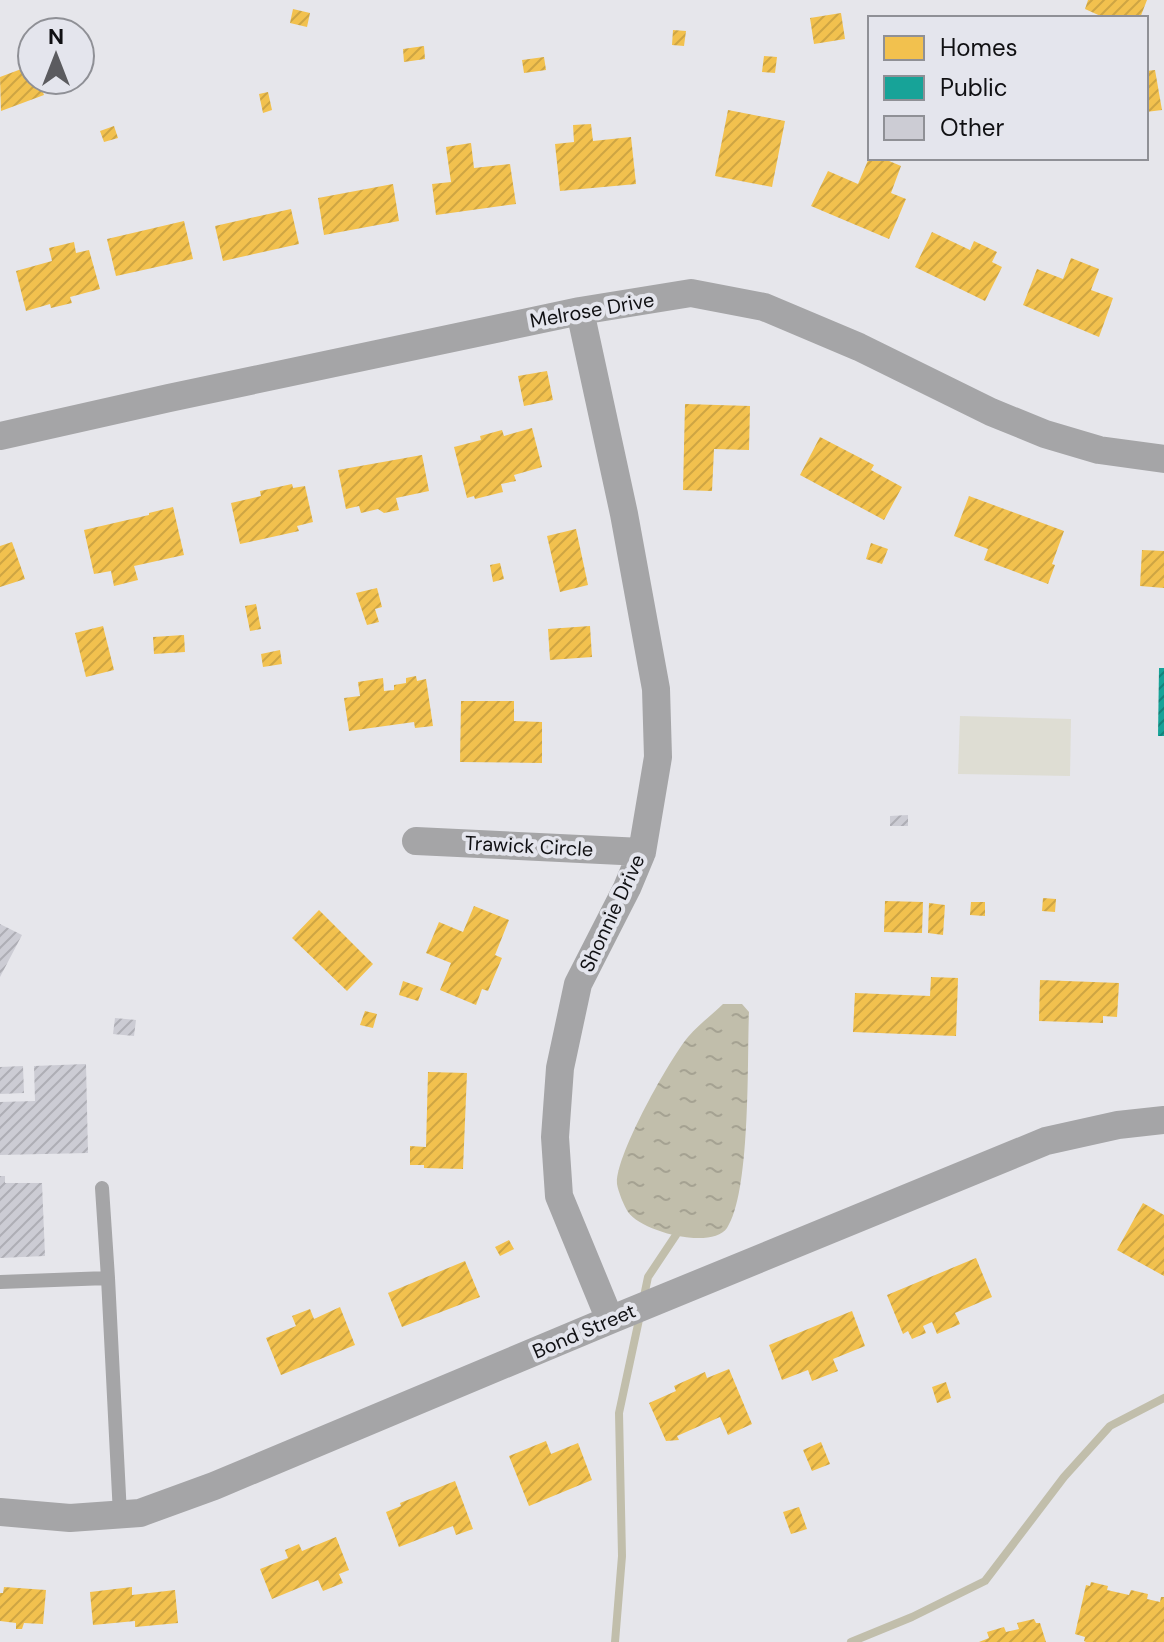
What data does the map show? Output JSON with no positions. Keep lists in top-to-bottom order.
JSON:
{
  "streets": {
    "street": [
      "Melrose Drive",
      "Trawick Circle",
      "Shonnie Drive",
      "Bond Street"
    ]
  },
  "crossings": [
    ["Melrose Drive", "Shonnie Drive"],
    ["Trawick Circle", "Shonnie Drive"],
    ["Shonnie Drive", "Bond Street"]
  ],
  "legend": ["Homes", "Public", "Other"],
  "north": "top"
}
